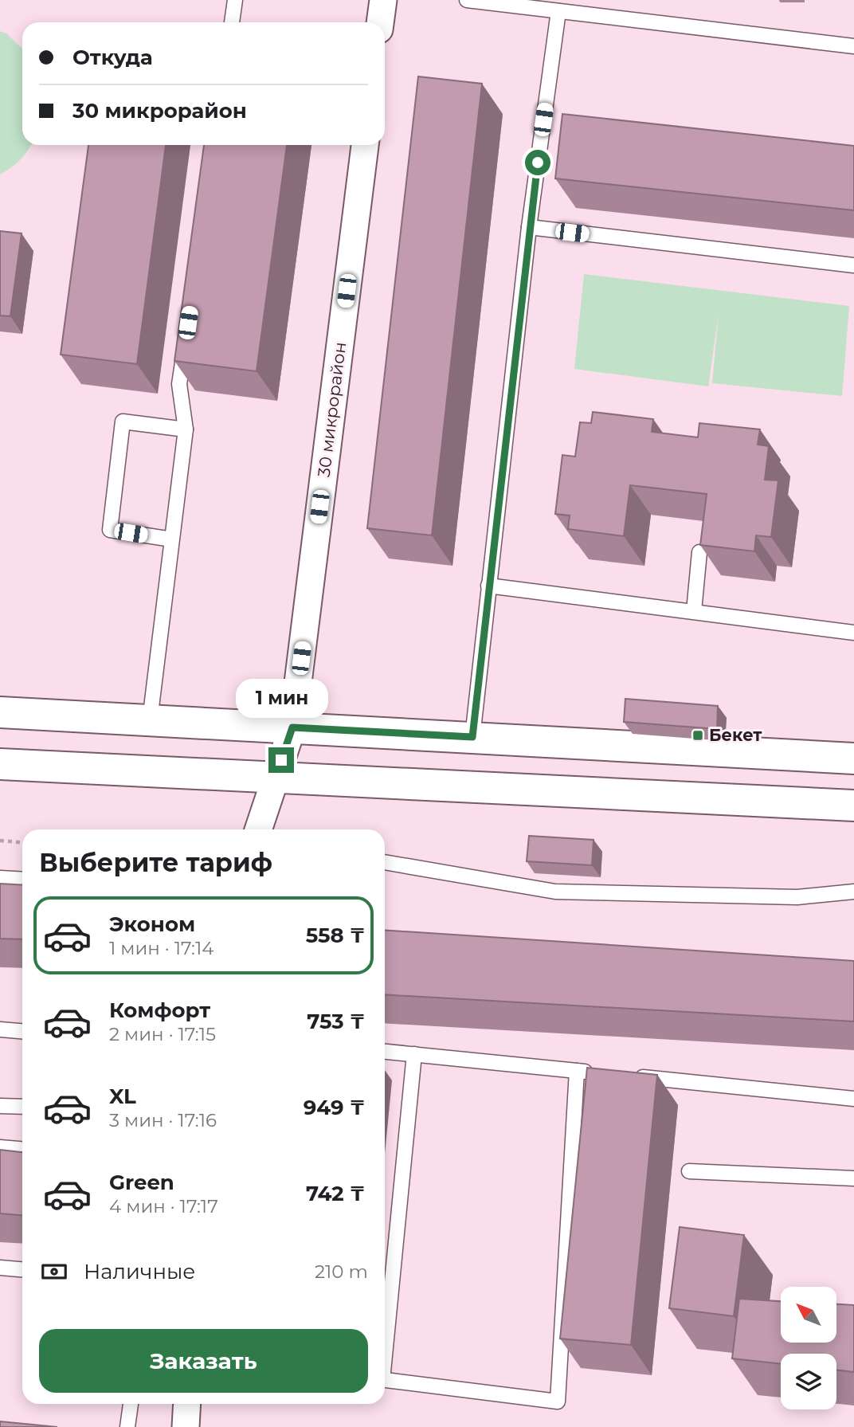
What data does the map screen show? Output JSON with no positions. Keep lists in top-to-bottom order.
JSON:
{
  "streets": {
    "street": ["30 микрорайон"]
  },
  "places": {
    "transit": ["Бекет"]
  },
  "north": "top left",
  "page": {
    "banner": ["Откуда", "30 микрорайон"],
    "bubble": "1 мин",
    "heading": "Выберите тариф",
    "list": [
      {
        "name": "Эконом",
        "note": "1 мин · 17:14",
        "value": "558 ₸"
      },
      {
        "name": "Комфорт",
        "note": "2 мин · 17:15",
        "value": "753 ₸"
      },
      {
        "name": "XL",
        "note": "3 мин · 17:16",
        "value": "949 ₸"
      },
      {
        "name": "Green",
        "note": "4 мин · 17:17",
        "value": "742 ₸"
      }
    ],
    "pay": ["Наличные", "210 m"],
    "buttons": "Заказать"
  }
}
